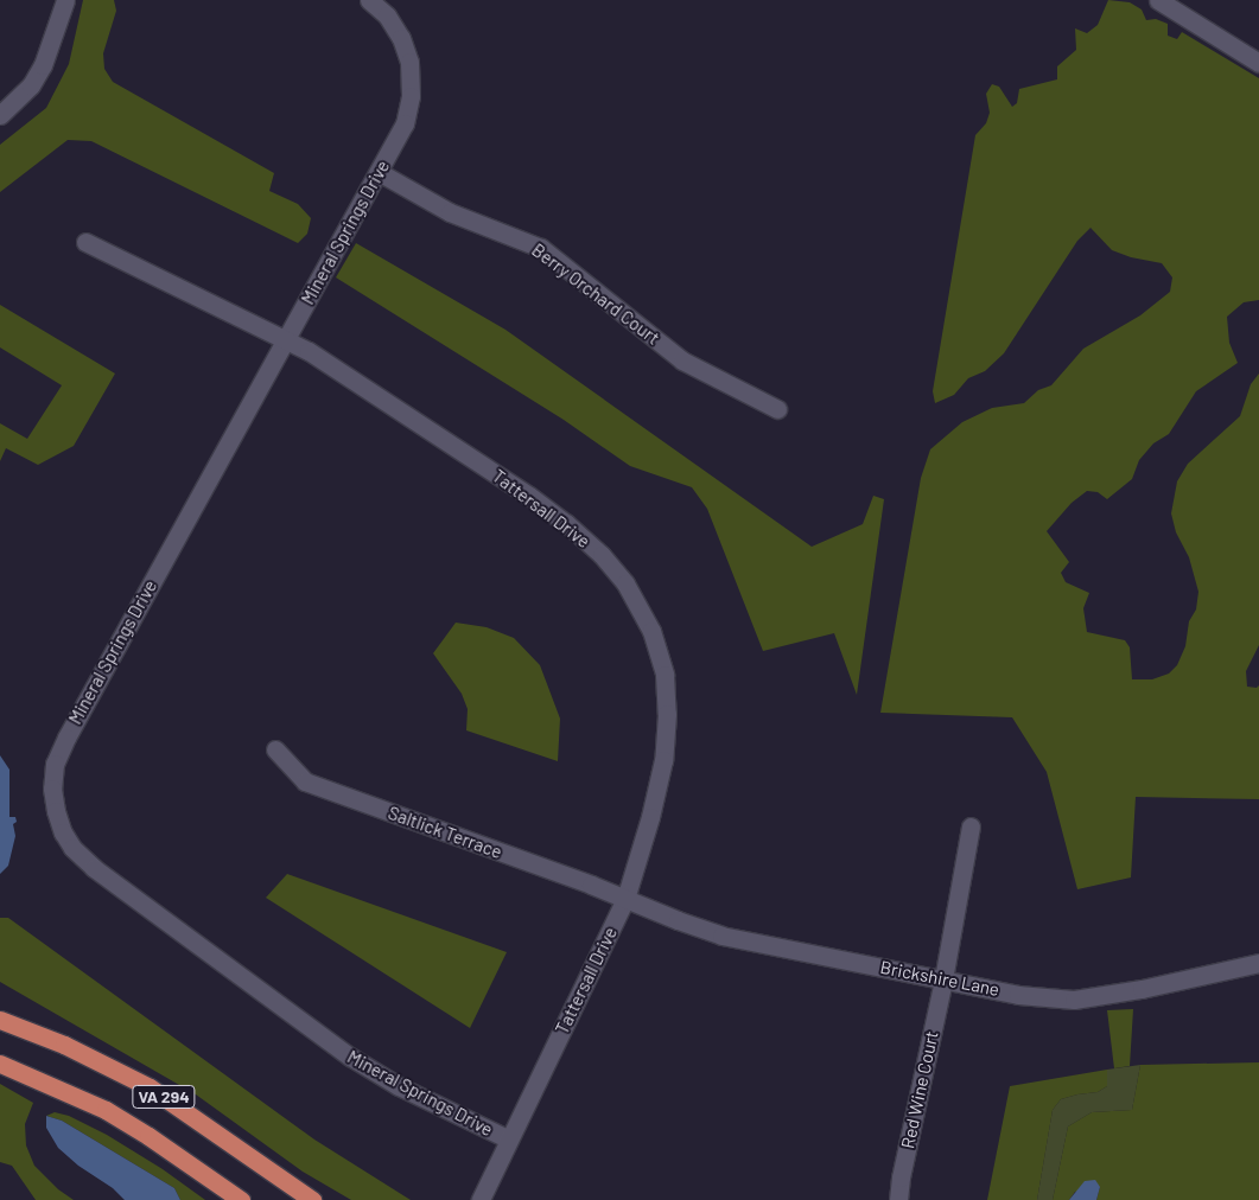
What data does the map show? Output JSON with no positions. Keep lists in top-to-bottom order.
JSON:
{
  "streets": {
    "highway": ["VA 294"],
    "street": [
      "Mineral Springs Drive",
      "Berry Orchard Court",
      "Tattersall Drive",
      "Saltlick Terrace",
      "Brickshire Lane",
      "Red Wine Court"
    ]
  },
  "crossings": [
    ["Mineral Springs Drive", "Berry Orchard Court"],
    ["Mineral Springs Drive", "Tattersall Drive"],
    ["Tattersall Drive", "Saltlick Terrace"],
    ["Tattersall Drive", "Brickshire Lane"],
    ["Saltlick Terrace", "Brickshire Lane"],
    ["Brickshire Lane", "Red Wine Court"]
  ]
}
